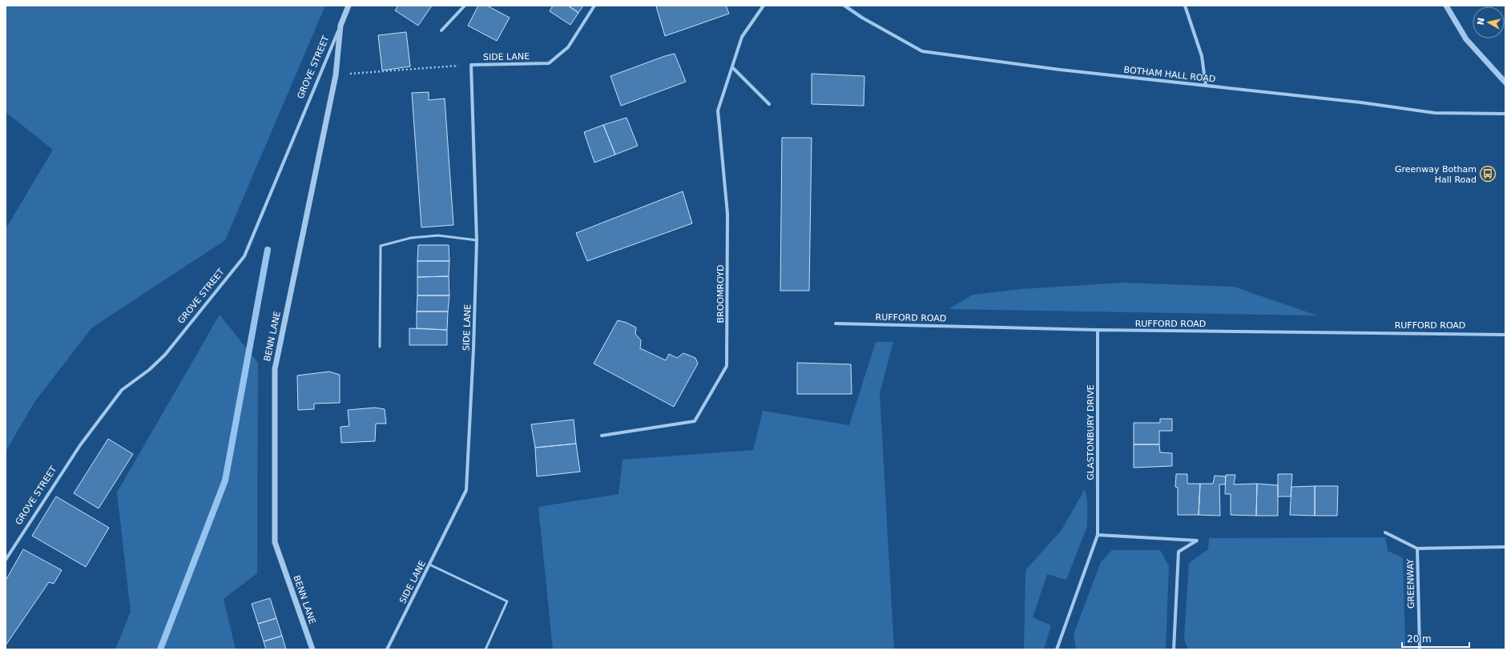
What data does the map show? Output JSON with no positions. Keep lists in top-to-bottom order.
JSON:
{
  "streets": {
    "street": [
      "SIDE LANE",
      "GROVE STREET",
      "BOTHAM HALL ROAD",
      "BROOMROYD",
      "RUFFORD ROAD",
      "BENN LANE",
      "GLASTONBURY DRIVE",
      "GREENWAY"
    ]
  },
  "crossings": [
    ["GROVE STREET", "BENN LANE"],
    ["RUFFORD ROAD", "GLASTONBURY DRIVE"]
  ],
  "places": {
    "bus stop": ["Greenway Botham Hall Road"]
  },
  "scale_bar": "20 m",
  "north": "left"
}
